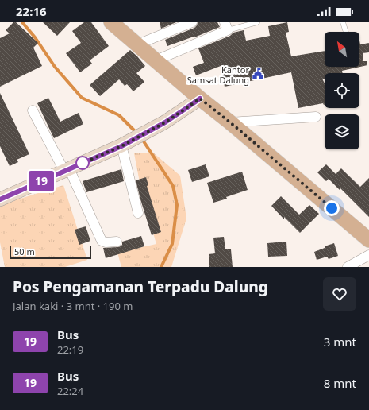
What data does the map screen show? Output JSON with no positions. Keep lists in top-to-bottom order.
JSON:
{
  "places": {
    "public building": ["Kantor Samsat Dalung"]
  },
  "lines": ["bus line 19"],
  "scale_bar": "50 m",
  "north": "top left",
  "page": {
    "status": "22:16",
    "on_map": "19",
    "scale": "50 m",
    "heading": ["Pos Pengamanan Terpadu Dalung", "Jalan kaki · 3 mnt · 190 m"],
    "list": [
      {
        "mark": "19",
        "name": "Bus",
        "note": "22:19",
        "value": "3 mnt"
      },
      {
        "mark": "19",
        "name": "Bus",
        "note": "22:24",
        "value": "8 mnt"
      }
    ]
  }
}
